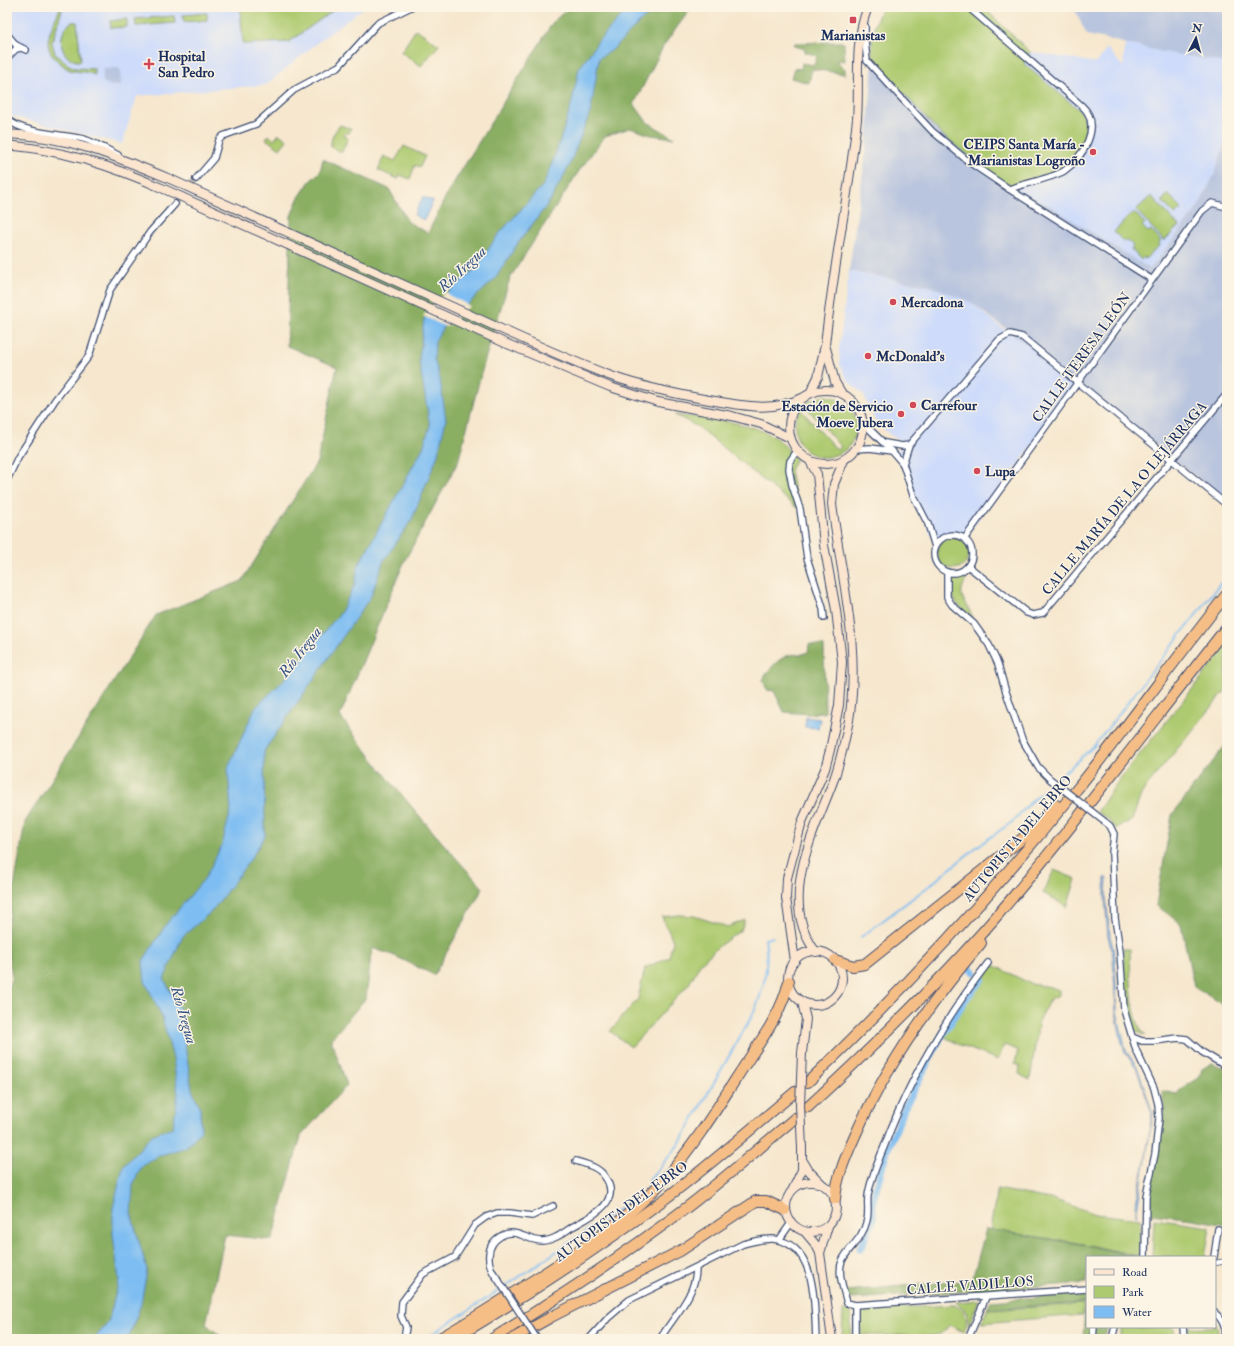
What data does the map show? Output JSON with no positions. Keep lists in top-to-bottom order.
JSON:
{
  "streets": {
    "highway": ["AUTOPISTA DEL EBRO"],
    "street": ["CALLE TERESA LEÓN", "CALLE MARÍA DE LA O LEJÁRRAGA", "CALLE VADILLOS"]
  },
  "crossings": [
    ["CALLE TERESA LEÓN", "CALLE MARÍA DE LA O LEJÁRRAGA"]
  ],
  "water": ["Río Iregua"],
  "places": {
    "transit": ["Marianistas"],
    "health": ["Hospital San Pedro"],
    "other": [
      "CEIPS Santa María - Marianistas Logroño",
      "Mercadona",
      "McDonald's",
      "Carrefour",
      "Estación de Servicio Moeve Jubera",
      "Lupa"
    ]
  },
  "legend": ["Road", "Park", "Water"],
  "north": "top"
}
